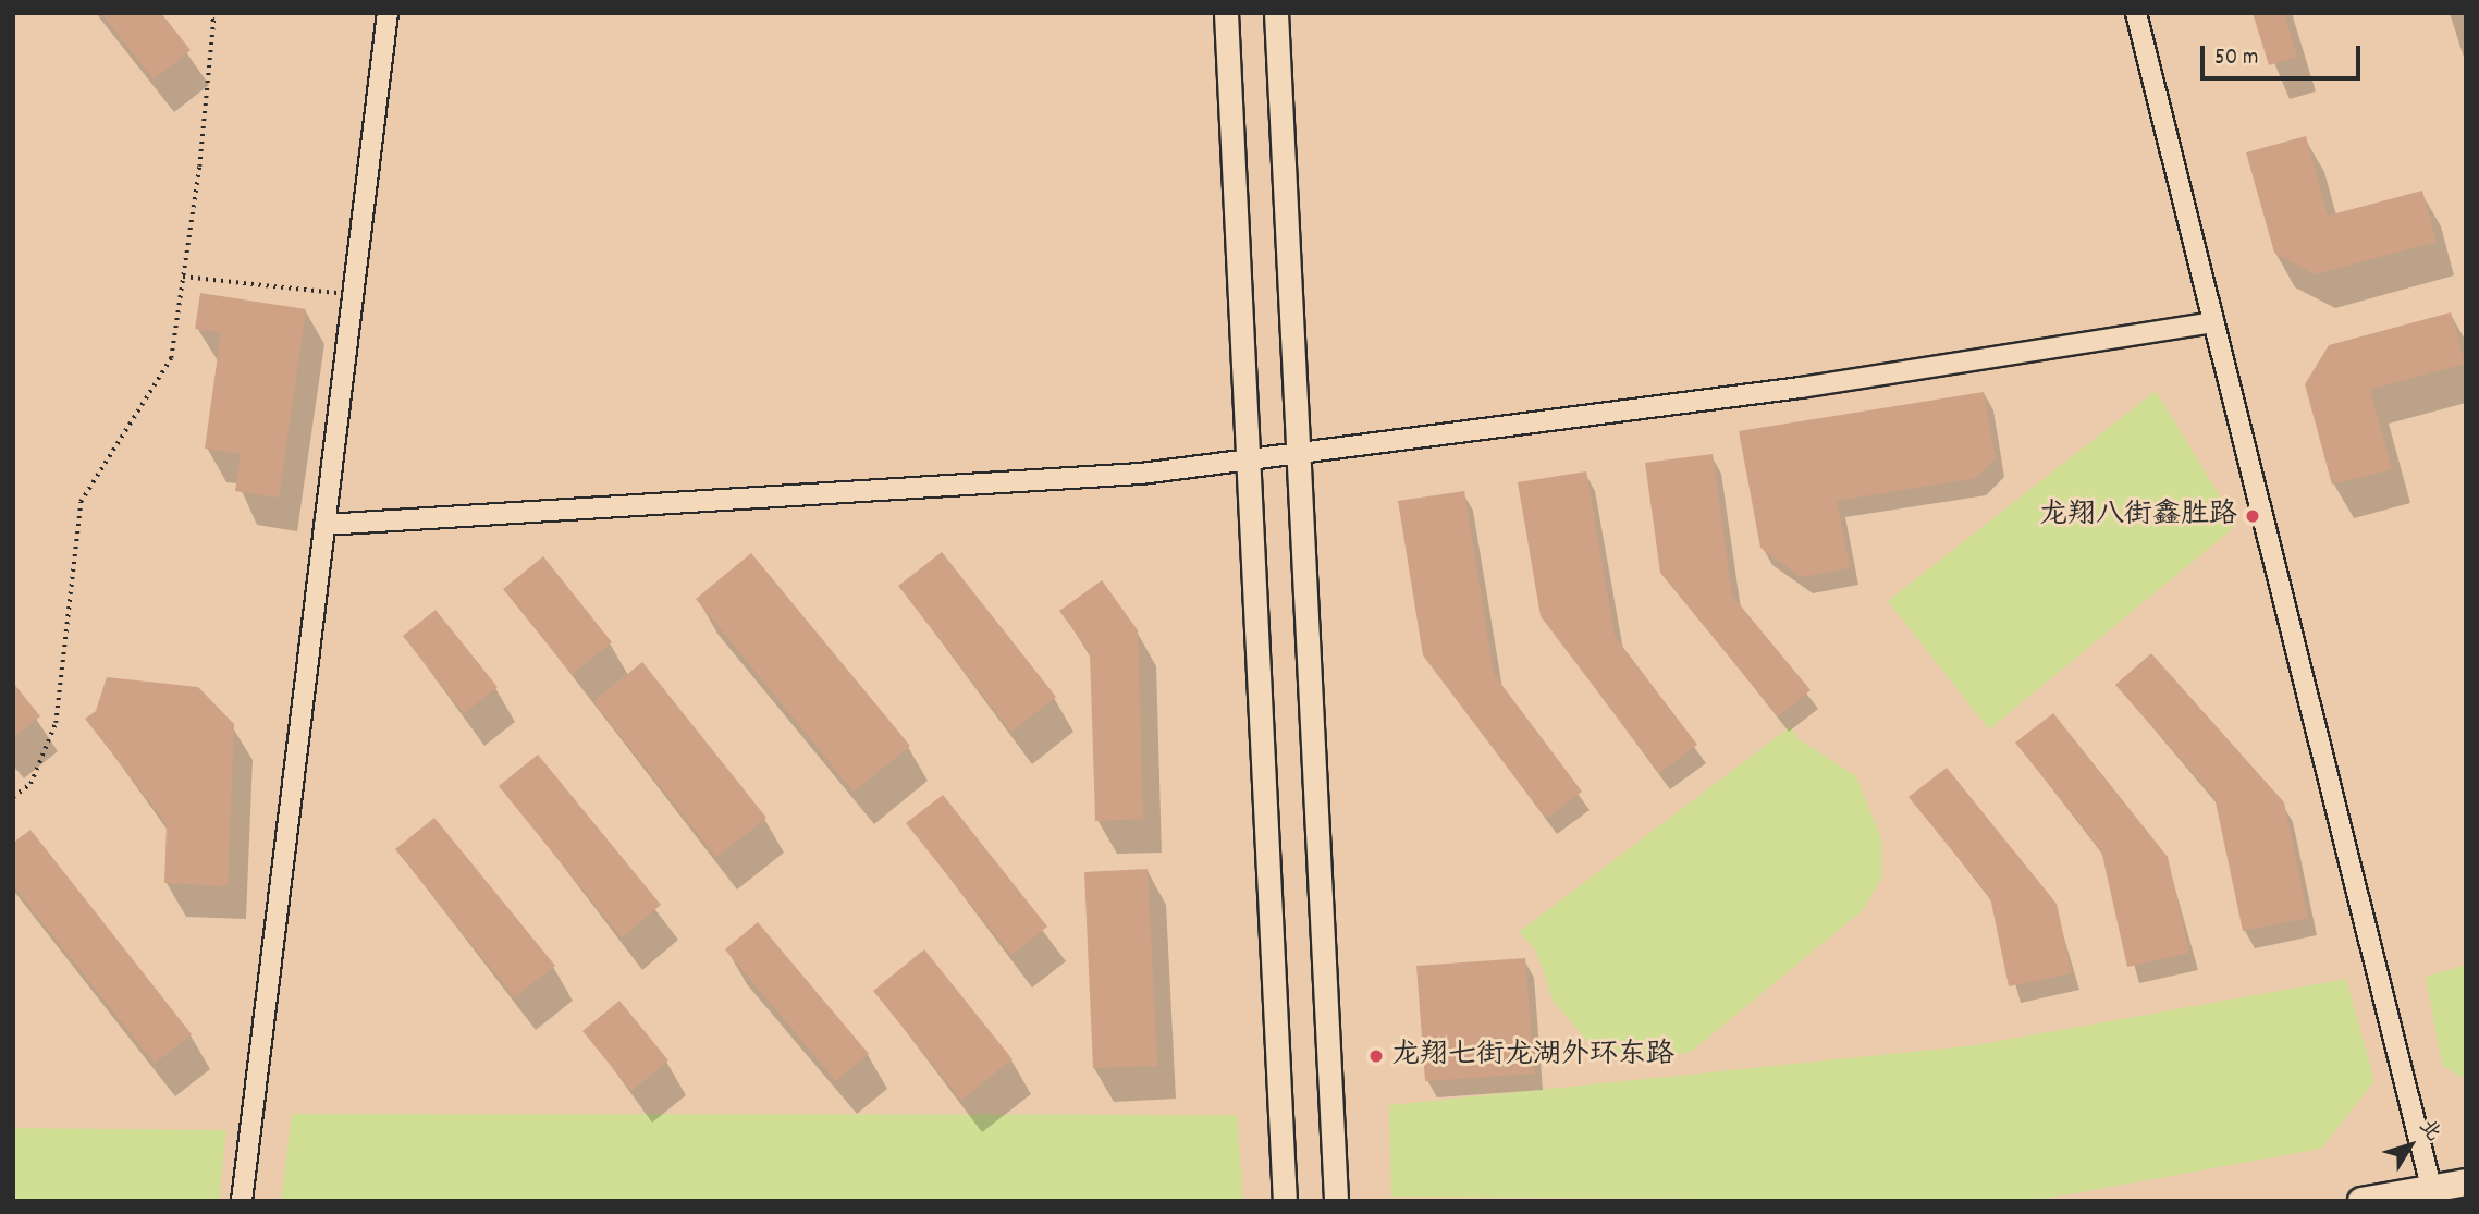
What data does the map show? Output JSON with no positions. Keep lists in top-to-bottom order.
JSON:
{
  "places": ["龙翔八街鑫胜路", "龙翔七街龙湖外环东路"],
  "scale_bar": "50 m",
  "north": "top right"
}
